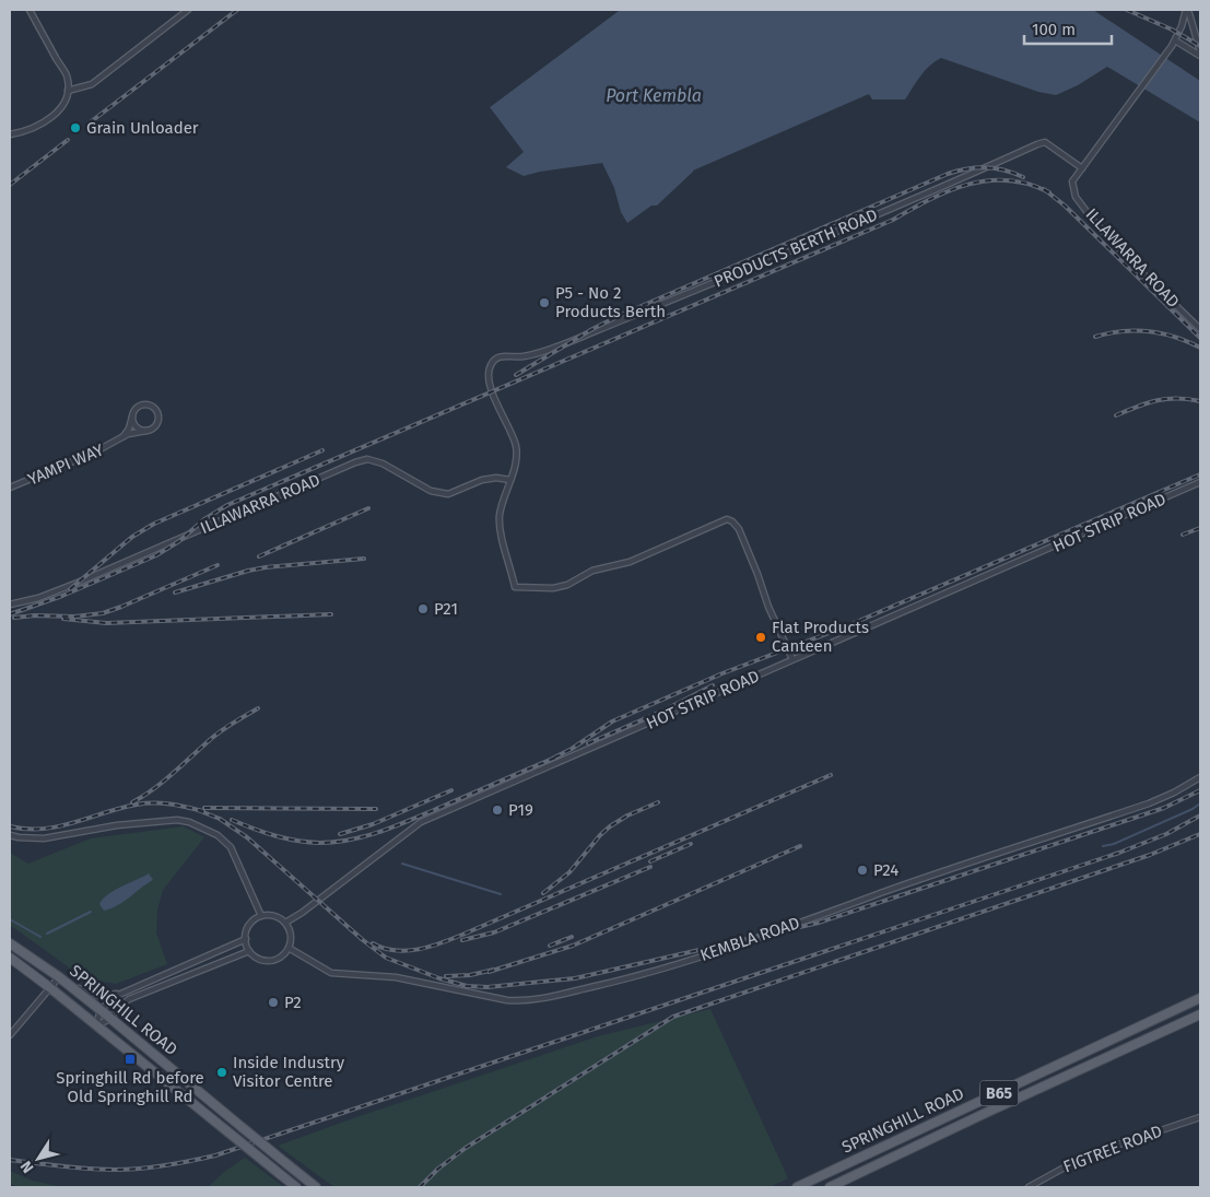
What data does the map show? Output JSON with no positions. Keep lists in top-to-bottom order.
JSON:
{
  "streets": {
    "main road": ["SPRINGHILL ROAD", "B65"],
    "street": [
      "PRODUCTS BERTH ROAD",
      "ILLAWARRA ROAD",
      "YAMPI WAY",
      "HOT STRIP ROAD",
      "KEMBLA ROAD",
      "FIGTREE ROAD"
    ]
  },
  "crossings": [
    ["PRODUCTS BERTH ROAD", "ILLAWARRA ROAD"],
    ["HOT STRIP ROAD", "KEMBLA ROAD"]
  ],
  "water": ["Port Kembla"],
  "places": {
    "other": [
      "Grain Unloader",
      "P5 - No 2 Products Berth",
      "P21",
      "Flat Products Canteen",
      "P19",
      "P24",
      "P2",
      "Inside Industry Visitor Centre"
    ],
    "transit": ["Springhill Rd before Old Springhill Rd"]
  },
  "scale_bar": "100 m",
  "north": "bottom left"
}
